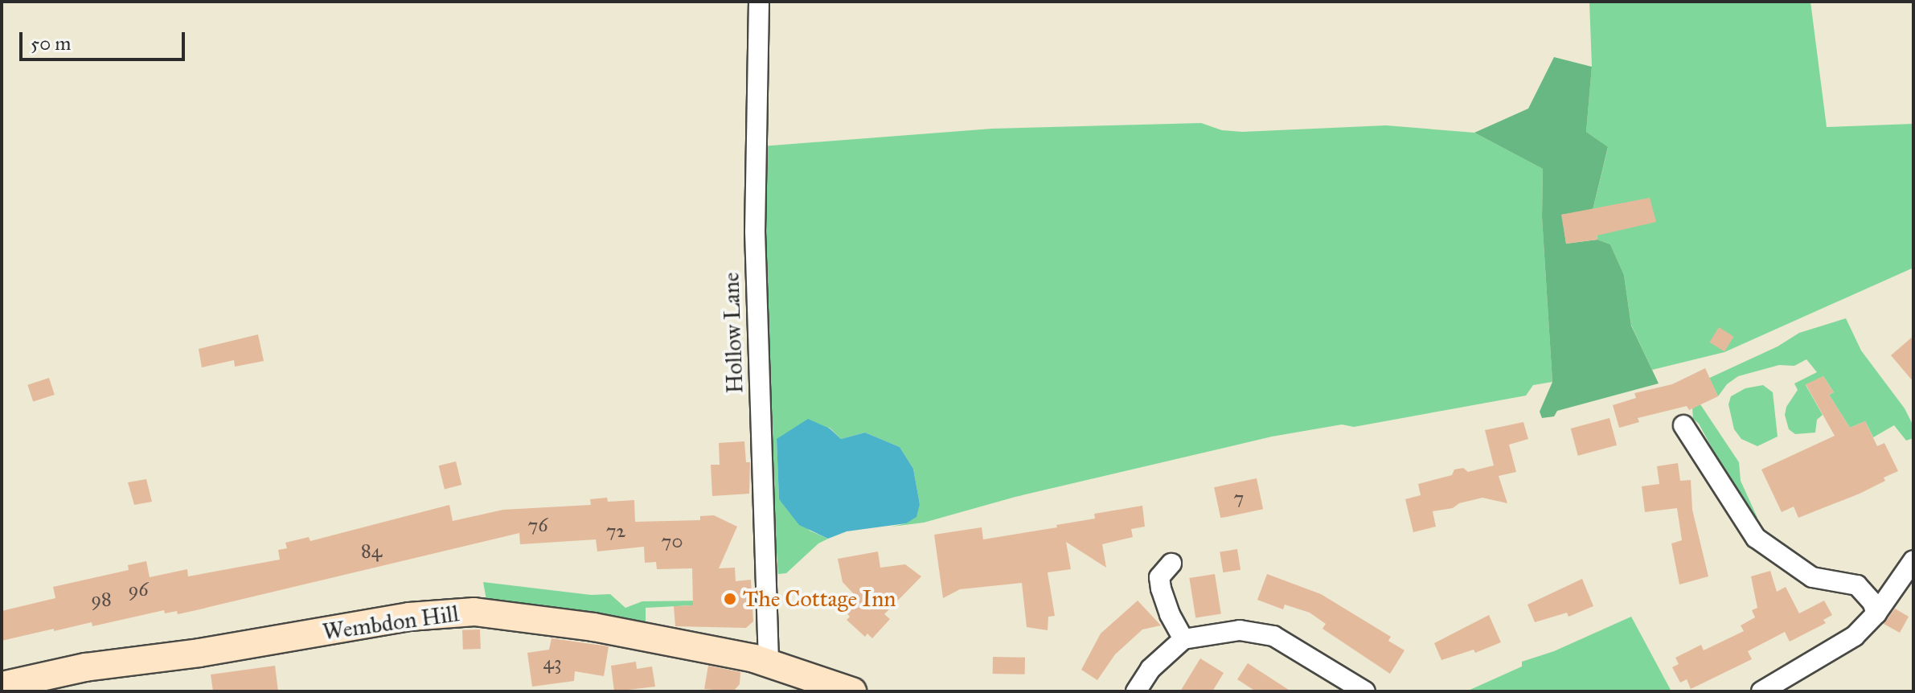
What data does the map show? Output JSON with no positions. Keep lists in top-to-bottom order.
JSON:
{
  "streets": {
    "main road": ["Wembdon Hill"],
    "street": ["Hollow Lane"]
  },
  "crossings": [
    ["Hollow Lane", "Wembdon Hill"]
  ],
  "places": ["The Cottage Inn"],
  "house_numbers": [
    "7",
    "76",
    "72",
    "70",
    "84",
    "96",
    "98",
    "43"
  ],
  "scale_bar": "50 m"
}
